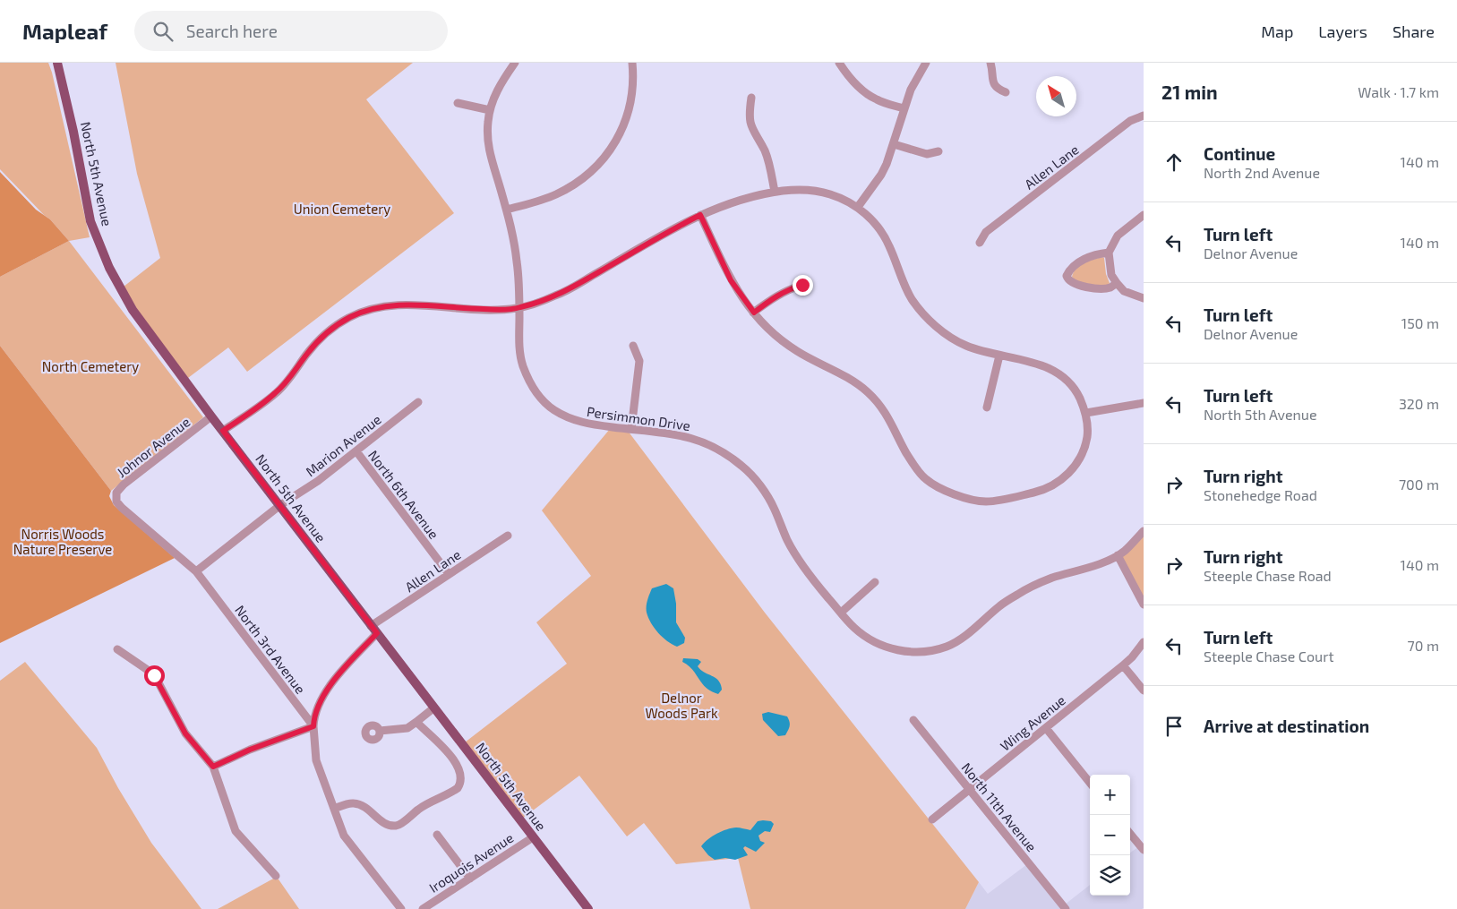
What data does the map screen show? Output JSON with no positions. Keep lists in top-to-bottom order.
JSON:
{
  "streets": {
    "main road": ["North 5th Avenue"],
    "street": [
      "Allen Lane",
      "Persimmon Drive",
      "Marion Avenue",
      "Johnor Avenue",
      "North 6th Avenue",
      "North 3rd Avenue",
      "Wing Avenue",
      "North 11th Avenue",
      "Iroquois Avenue"
    ]
  },
  "crossings": [
    ["Allen Lane", "North 5th Avenue"],
    ["Allen Lane", "North 6th Avenue"],
    ["Allen Lane", "North 3rd Avenue"],
    ["North 5th Avenue", "Marion Avenue"],
    ["North 5th Avenue", "Johnor Avenue"],
    ["North 5th Avenue", "Iroquois Avenue"],
    ["Marion Avenue", "Johnor Avenue"],
    ["Marion Avenue", "North 6th Avenue"],
    ["Marion Avenue", "North 3rd Avenue"],
    ["Johnor Avenue", "North 3rd Avenue"],
    ["Wing Avenue", "North 11th Avenue"]
  ],
  "parks": [
    "Union Cemetery",
    "North Cemetery",
    "Norris Woods Nature Preserve",
    "Delnor Woods Park"
  ],
  "north": "top left",
  "page": {
    "header": "Mapleaf",
    "search": "Search here",
    "nav": ["Map", "Layers", "Share"],
    "heading": ["21 min", "Walk · 1.7 km"],
    "list": [
      ["Continue", "North 2nd Avenue", "140 m"],
      ["Turn left", "Delnor Avenue", "140 m"],
      ["Turn left", "Delnor Avenue", "150 m"],
      ["Turn left", "North 5th Avenue", "320 m"],
      ["Turn right", "Stonehedge Road", "700 m"],
      ["Turn right", "Steeple Chase Road", "140 m"],
      ["Turn left", "Steeple Chase Court", "70 m"],
      "Arrive at destination"
    ],
    "map_buttons": ["+", "−"]
  }
}
